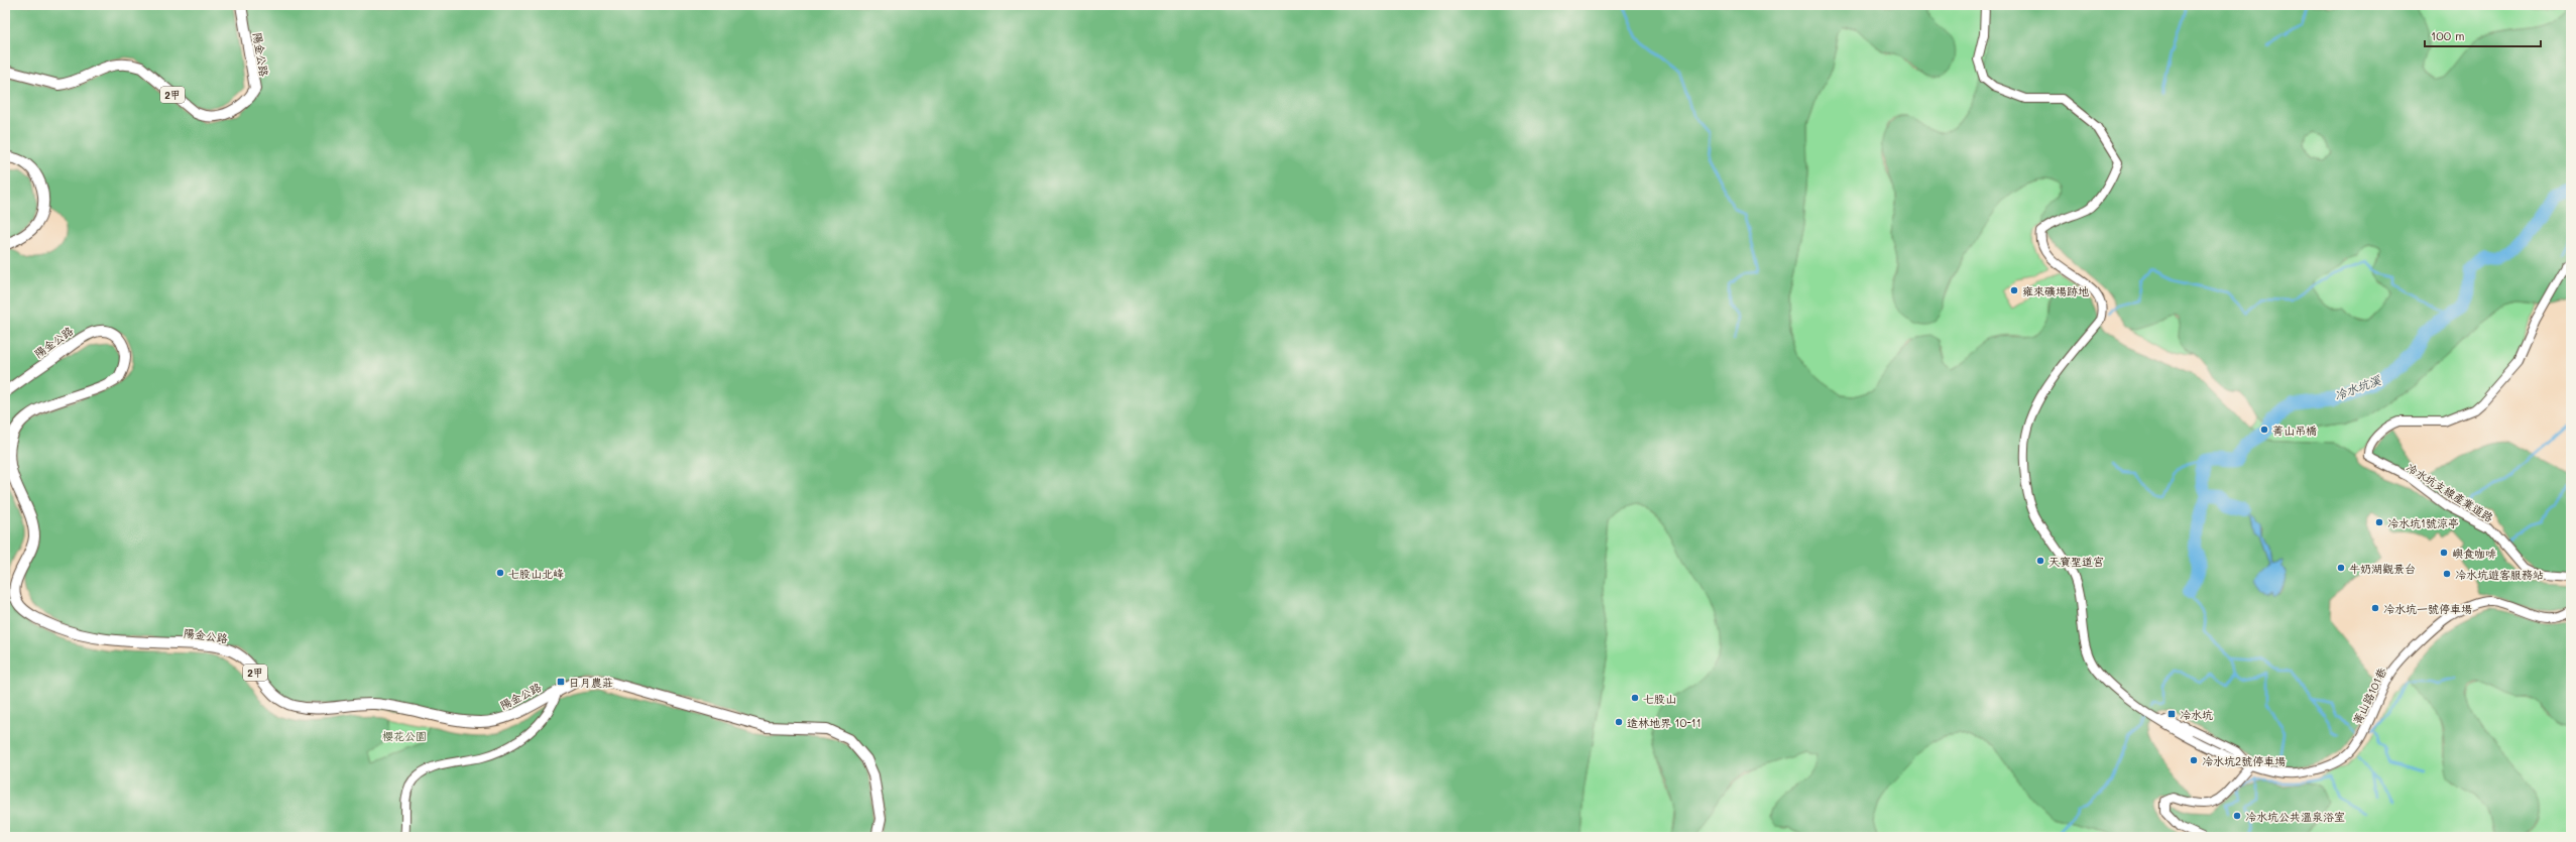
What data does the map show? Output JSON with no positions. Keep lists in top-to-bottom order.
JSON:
{
  "streets": {
    "main road": ["陽金公路", "2甲"],
    "street": ["冷水坑支線產業道路", "菁山路101巷"]
  },
  "water": ["冷水坑溪"],
  "parks": ["櫻花公園"],
  "places": {
    "other": [
      "雍來礦場跡地",
      "菁山吊橋",
      "冷水坑1號涼亭",
      "嶼食咖啡",
      "天寶聖道宮",
      "牛奶湖觀景台",
      "七股山北峰",
      "冷水坑遊客服務站",
      "冷水坑一號停車場",
      "七股山",
      "造林地界 10-11",
      "冷水坑2號停車場",
      "冷水坑公共溫泉浴室"
    ],
    "transit": ["日月農莊", "冷水坑"]
  },
  "scale_bar": "100 m"
}
